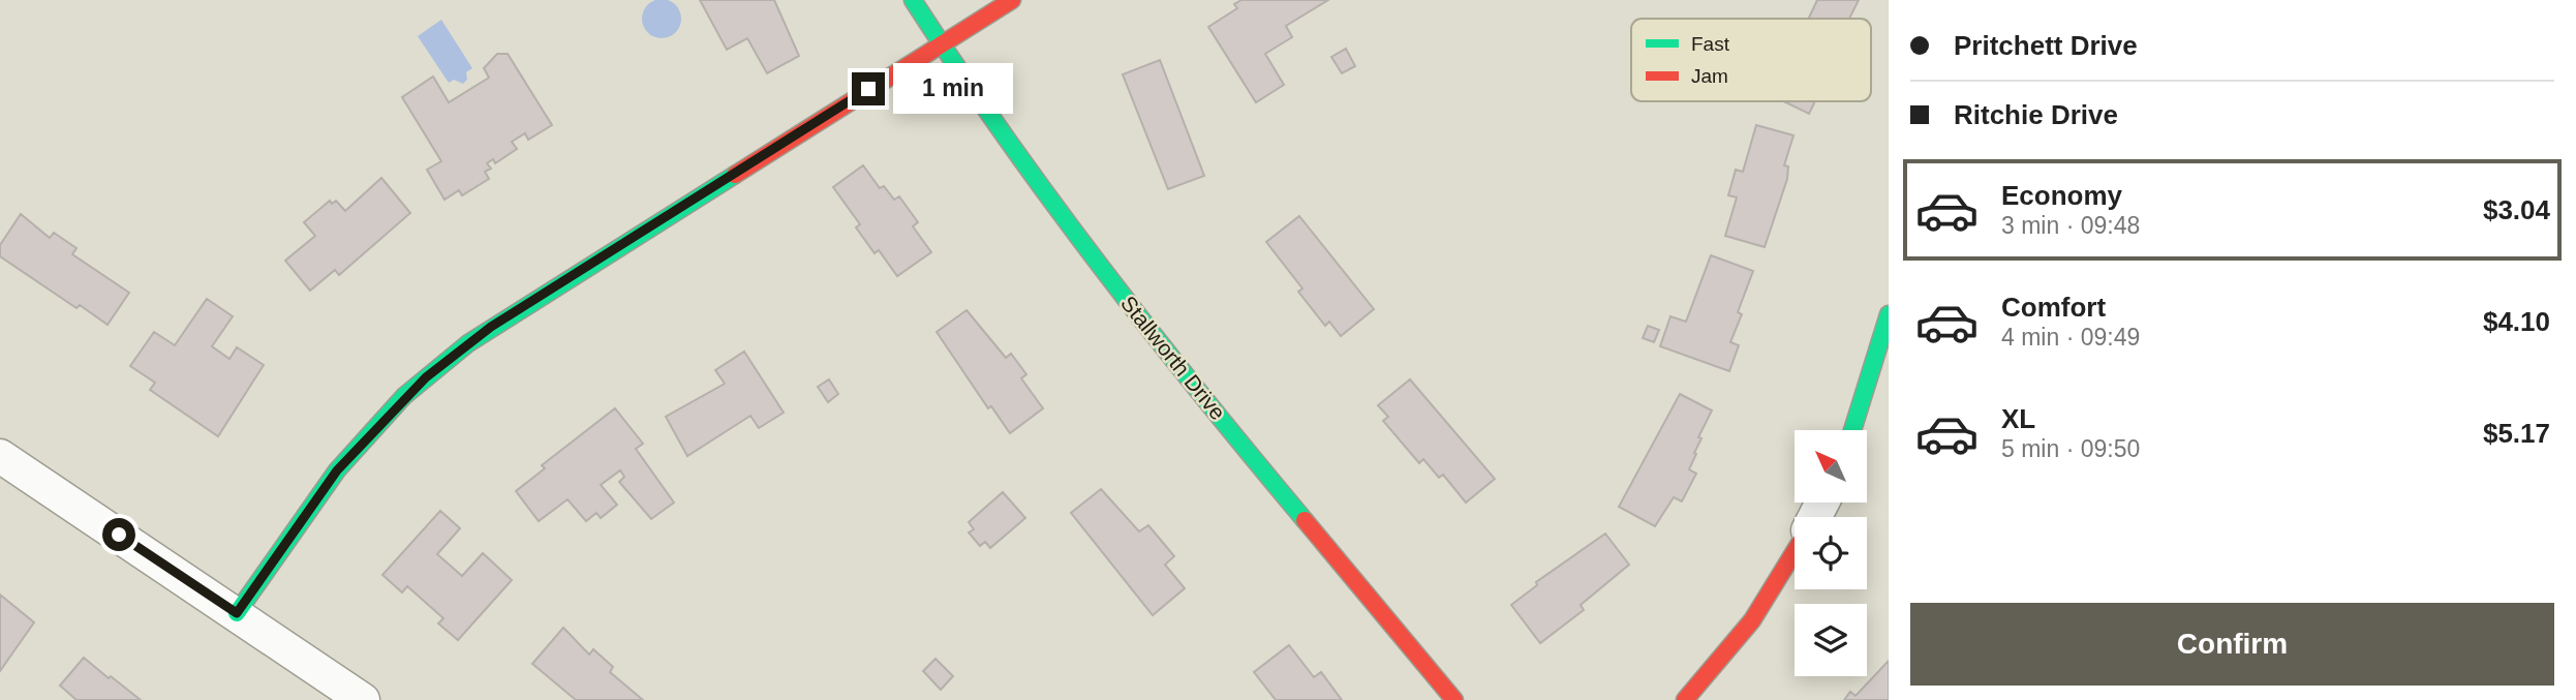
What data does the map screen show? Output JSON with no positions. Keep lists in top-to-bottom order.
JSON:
{
  "streets": {
    "street": ["Stallworth Drive"]
  },
  "legend": ["Fast", "Jam"],
  "north": "top left",
  "page": {
    "banner": ["Pritchett Drive", "Ritchie Drive"],
    "bubble": "1 min",
    "list": [
      {
        "name": "Economy",
        "note": "3 min · 09:48",
        "value": "$3.04"
      },
      {
        "name": "Comfort",
        "note": "4 min · 09:49",
        "value": "$4.10"
      },
      {
        "name": "XL",
        "note": "5 min · 09:50",
        "value": "$5.17"
      }
    ],
    "buttons": "Confirm"
  }
}
